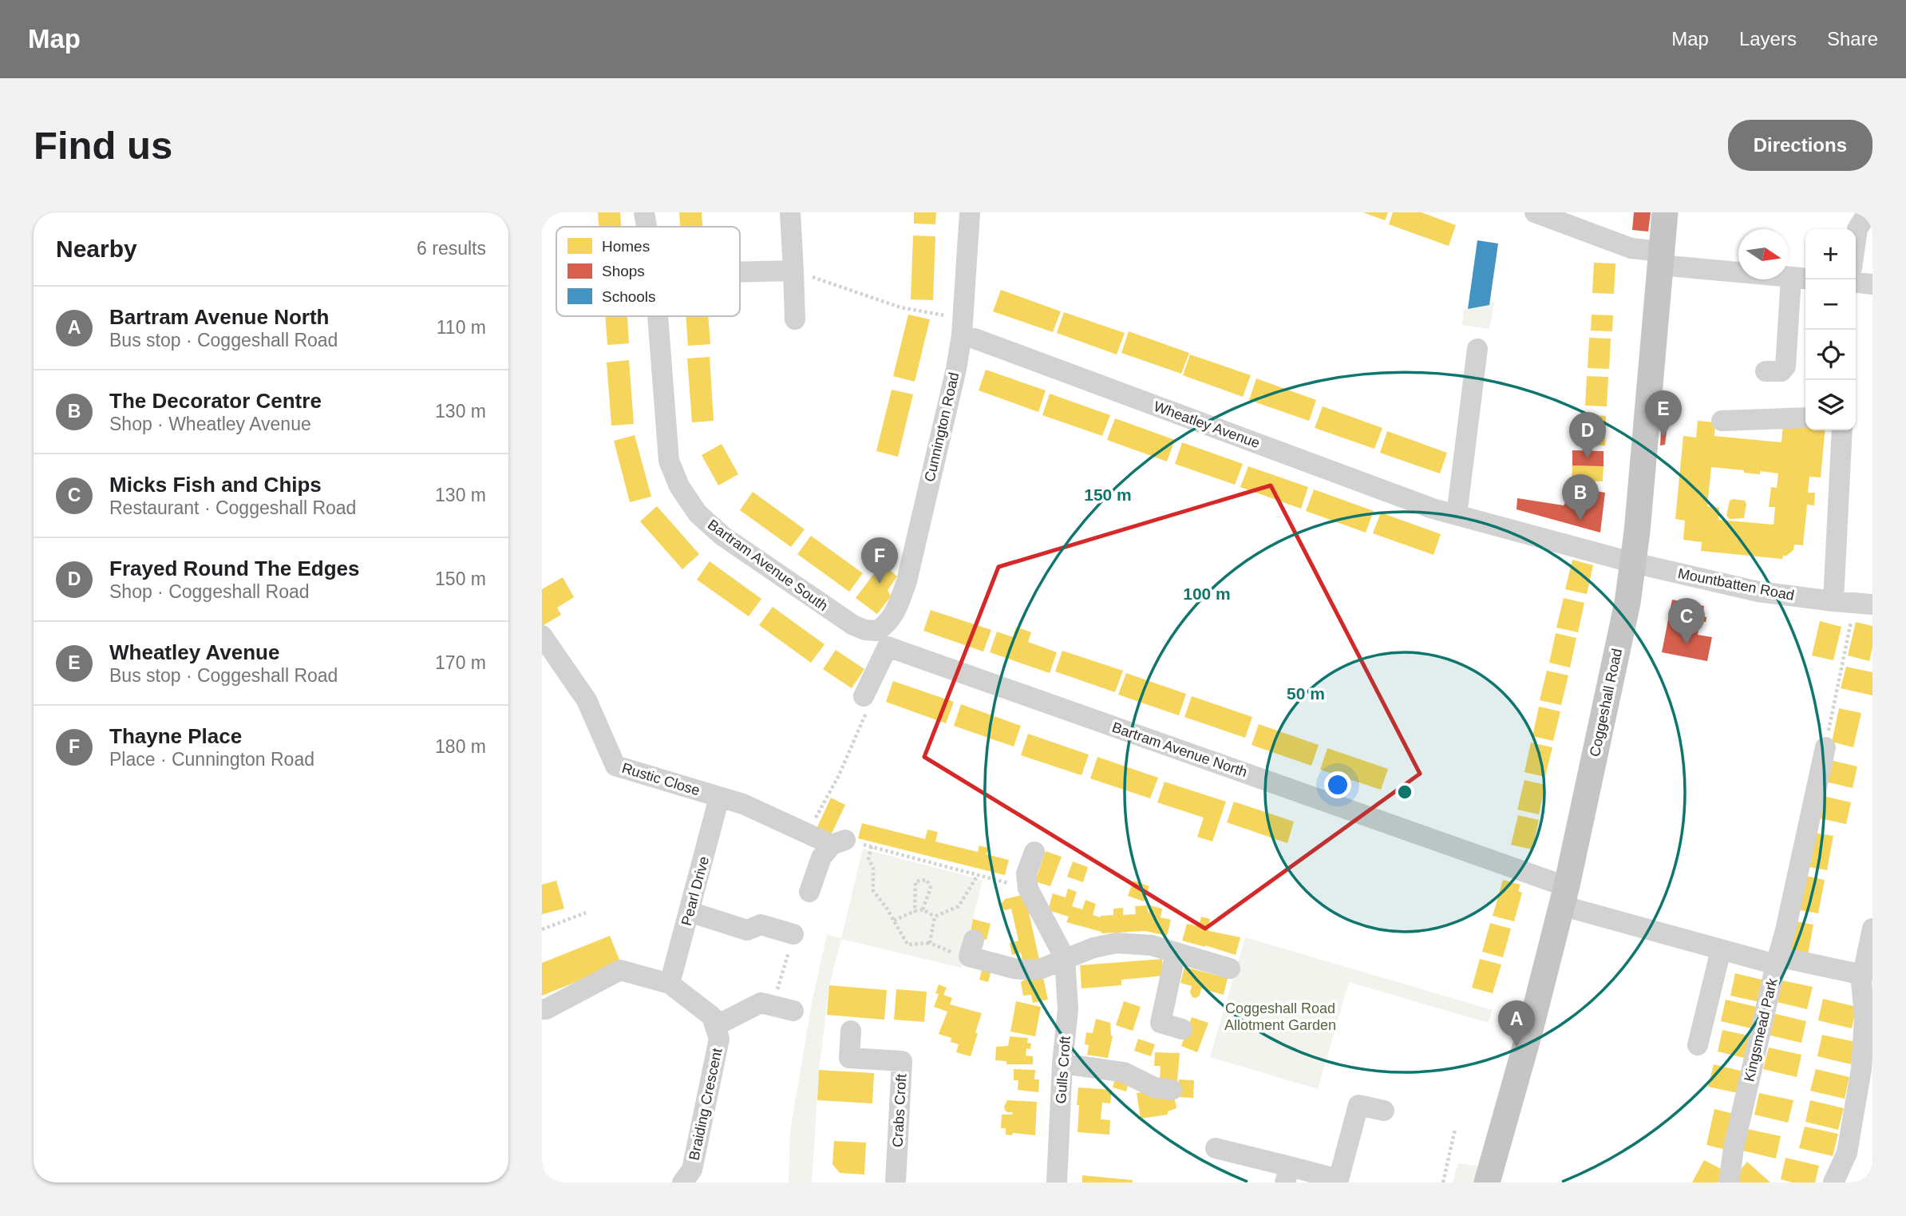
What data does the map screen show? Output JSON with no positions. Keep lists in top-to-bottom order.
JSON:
{
  "streets": {
    "main road": ["Coggeshall Road"],
    "street": [
      "Wheatley Avenue",
      "Cunnington Road",
      "Bartram Avenue South",
      "Mountbatten Road",
      "Bartram Avenue North",
      "Rustic Close",
      "Pearl Drive",
      "Kingsmead Park",
      "Gulls Croft",
      "Braiding Crescent",
      "Crabs Croft"
    ]
  },
  "crossings": [
    ["Wheatley Avenue", "Mountbatten Road"],
    ["Wheatley Avenue", "Coggeshall Road"],
    ["Cunnington Road", "Bartram Avenue South"],
    ["Cunnington Road", "Bartram Avenue North"],
    ["Bartram Avenue South", "Bartram Avenue North"],
    ["Mountbatten Road", "Coggeshall Road"],
    ["Coggeshall Road", "Bartram Avenue North"],
    ["Coggeshall Road", "Kingsmead Park"],
    ["Bartram Avenue North", "Kingsmead Park"],
    ["Rustic Close", "Pearl Drive"]
  ],
  "parks": ["Coggeshall Road Allotment Garden"],
  "legend": ["Homes", "Shops", "Schools"],
  "north": "right",
  "page": {
    "header": "Map",
    "nav": ["Map", "Layers", "Share"],
    "buttons": "Directions",
    "title": "Find us",
    "heading": ["Nearby", "6 results"],
    "map_buttons": ["+", "−"],
    "list": [
      {
        "mark": "A",
        "name": "Bartram Avenue North",
        "note": "Bus stop · Coggeshall Road",
        "value": "110 m"
      },
      {
        "mark": "B",
        "name": "The Decorator Centre",
        "note": "Shop · Wheatley Avenue",
        "value": "130 m"
      },
      {
        "mark": "C",
        "name": "Micks Fish and Chips",
        "note": "Restaurant · Coggeshall Road",
        "value": "130 m"
      },
      {
        "mark": "D",
        "name": "Frayed Round The Edges",
        "note": "Shop · Coggeshall Road",
        "value": "150 m"
      },
      {
        "mark": "E",
        "name": "Wheatley Avenue",
        "note": "Bus stop · Coggeshall Road",
        "value": "170 m"
      },
      {
        "mark": "F",
        "name": "Thayne Place",
        "note": "Place · Cunnington Road",
        "value": "180 m"
      }
    ],
    "pins": [
      "E",
      "D",
      "B",
      "F",
      "C",
      "A"
    ]
  },
  "rings": ["150 m", "100 m", "50 m"]
}
